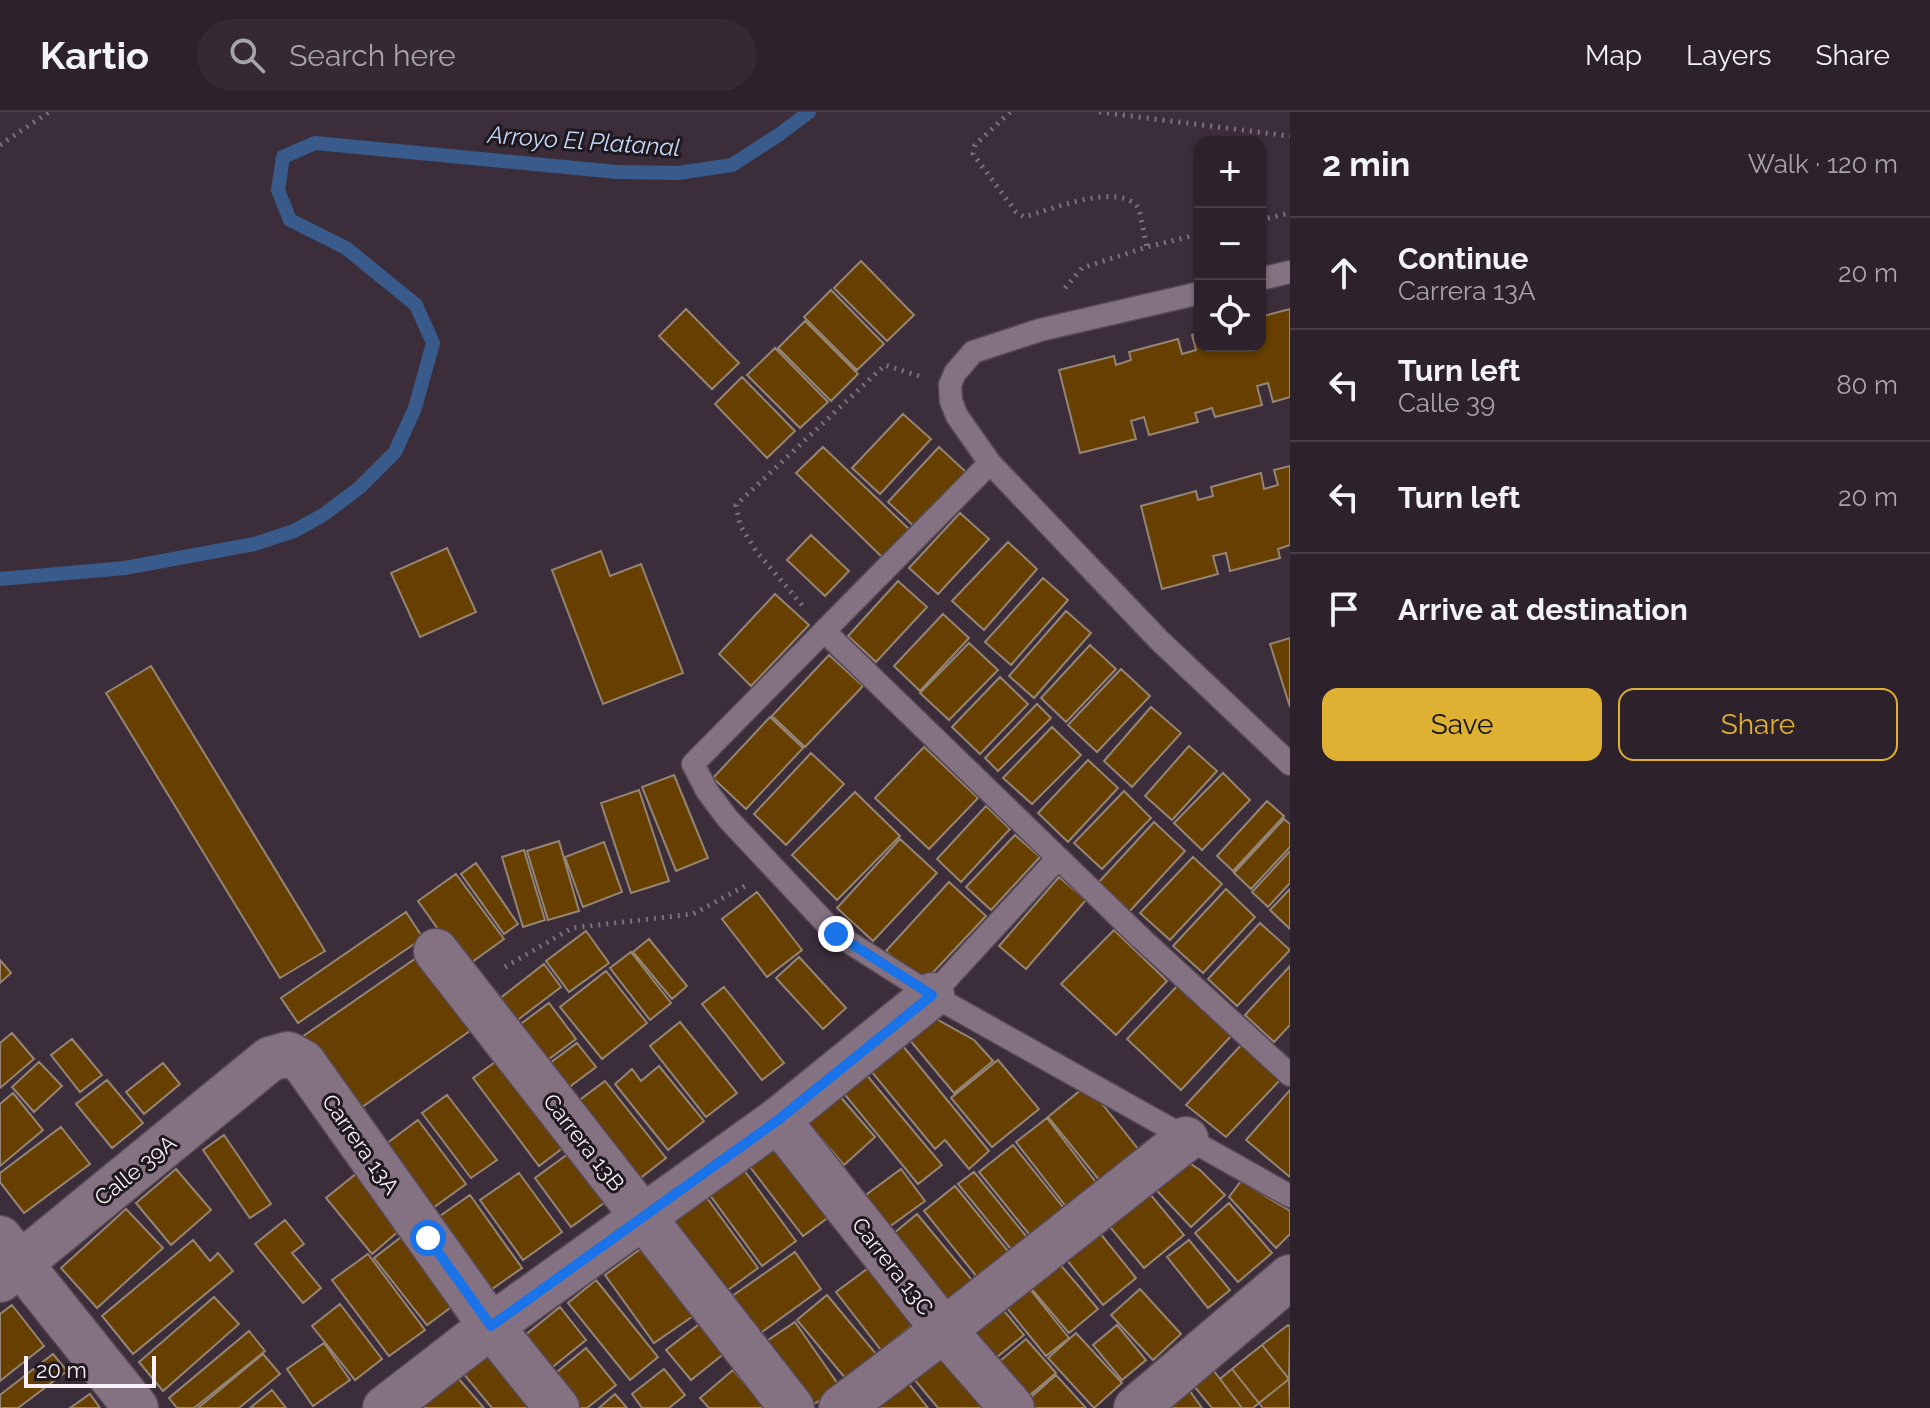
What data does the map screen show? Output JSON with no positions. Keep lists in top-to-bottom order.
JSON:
{
  "streets": {
    "street": [
      "Carrera 13B",
      "Carrera 13A",
      "Calle 39A",
      "Carrera 13C"
    ]
  },
  "crossings": [
    ["Carrera 13A", "Calle 39A"]
  ],
  "water": ["Arroyo El Platanal"],
  "scale_bar": "20 m",
  "page": {
    "header": "Kartio",
    "search": "Search here",
    "nav": ["Map", "Layers", "Share"],
    "heading": ["2 min", "Walk · 120 m"],
    "map_buttons": ["+", "−"],
    "list": [
      ["Continue", "Carrera 13A", "20 m"],
      ["Turn left", "Calle 39", "80 m"],
      ["Turn left", "20 m"],
      "Arrive at destination"
    ],
    "buttons": ["Save", "Share"],
    "scale": "20 m"
  }
}
